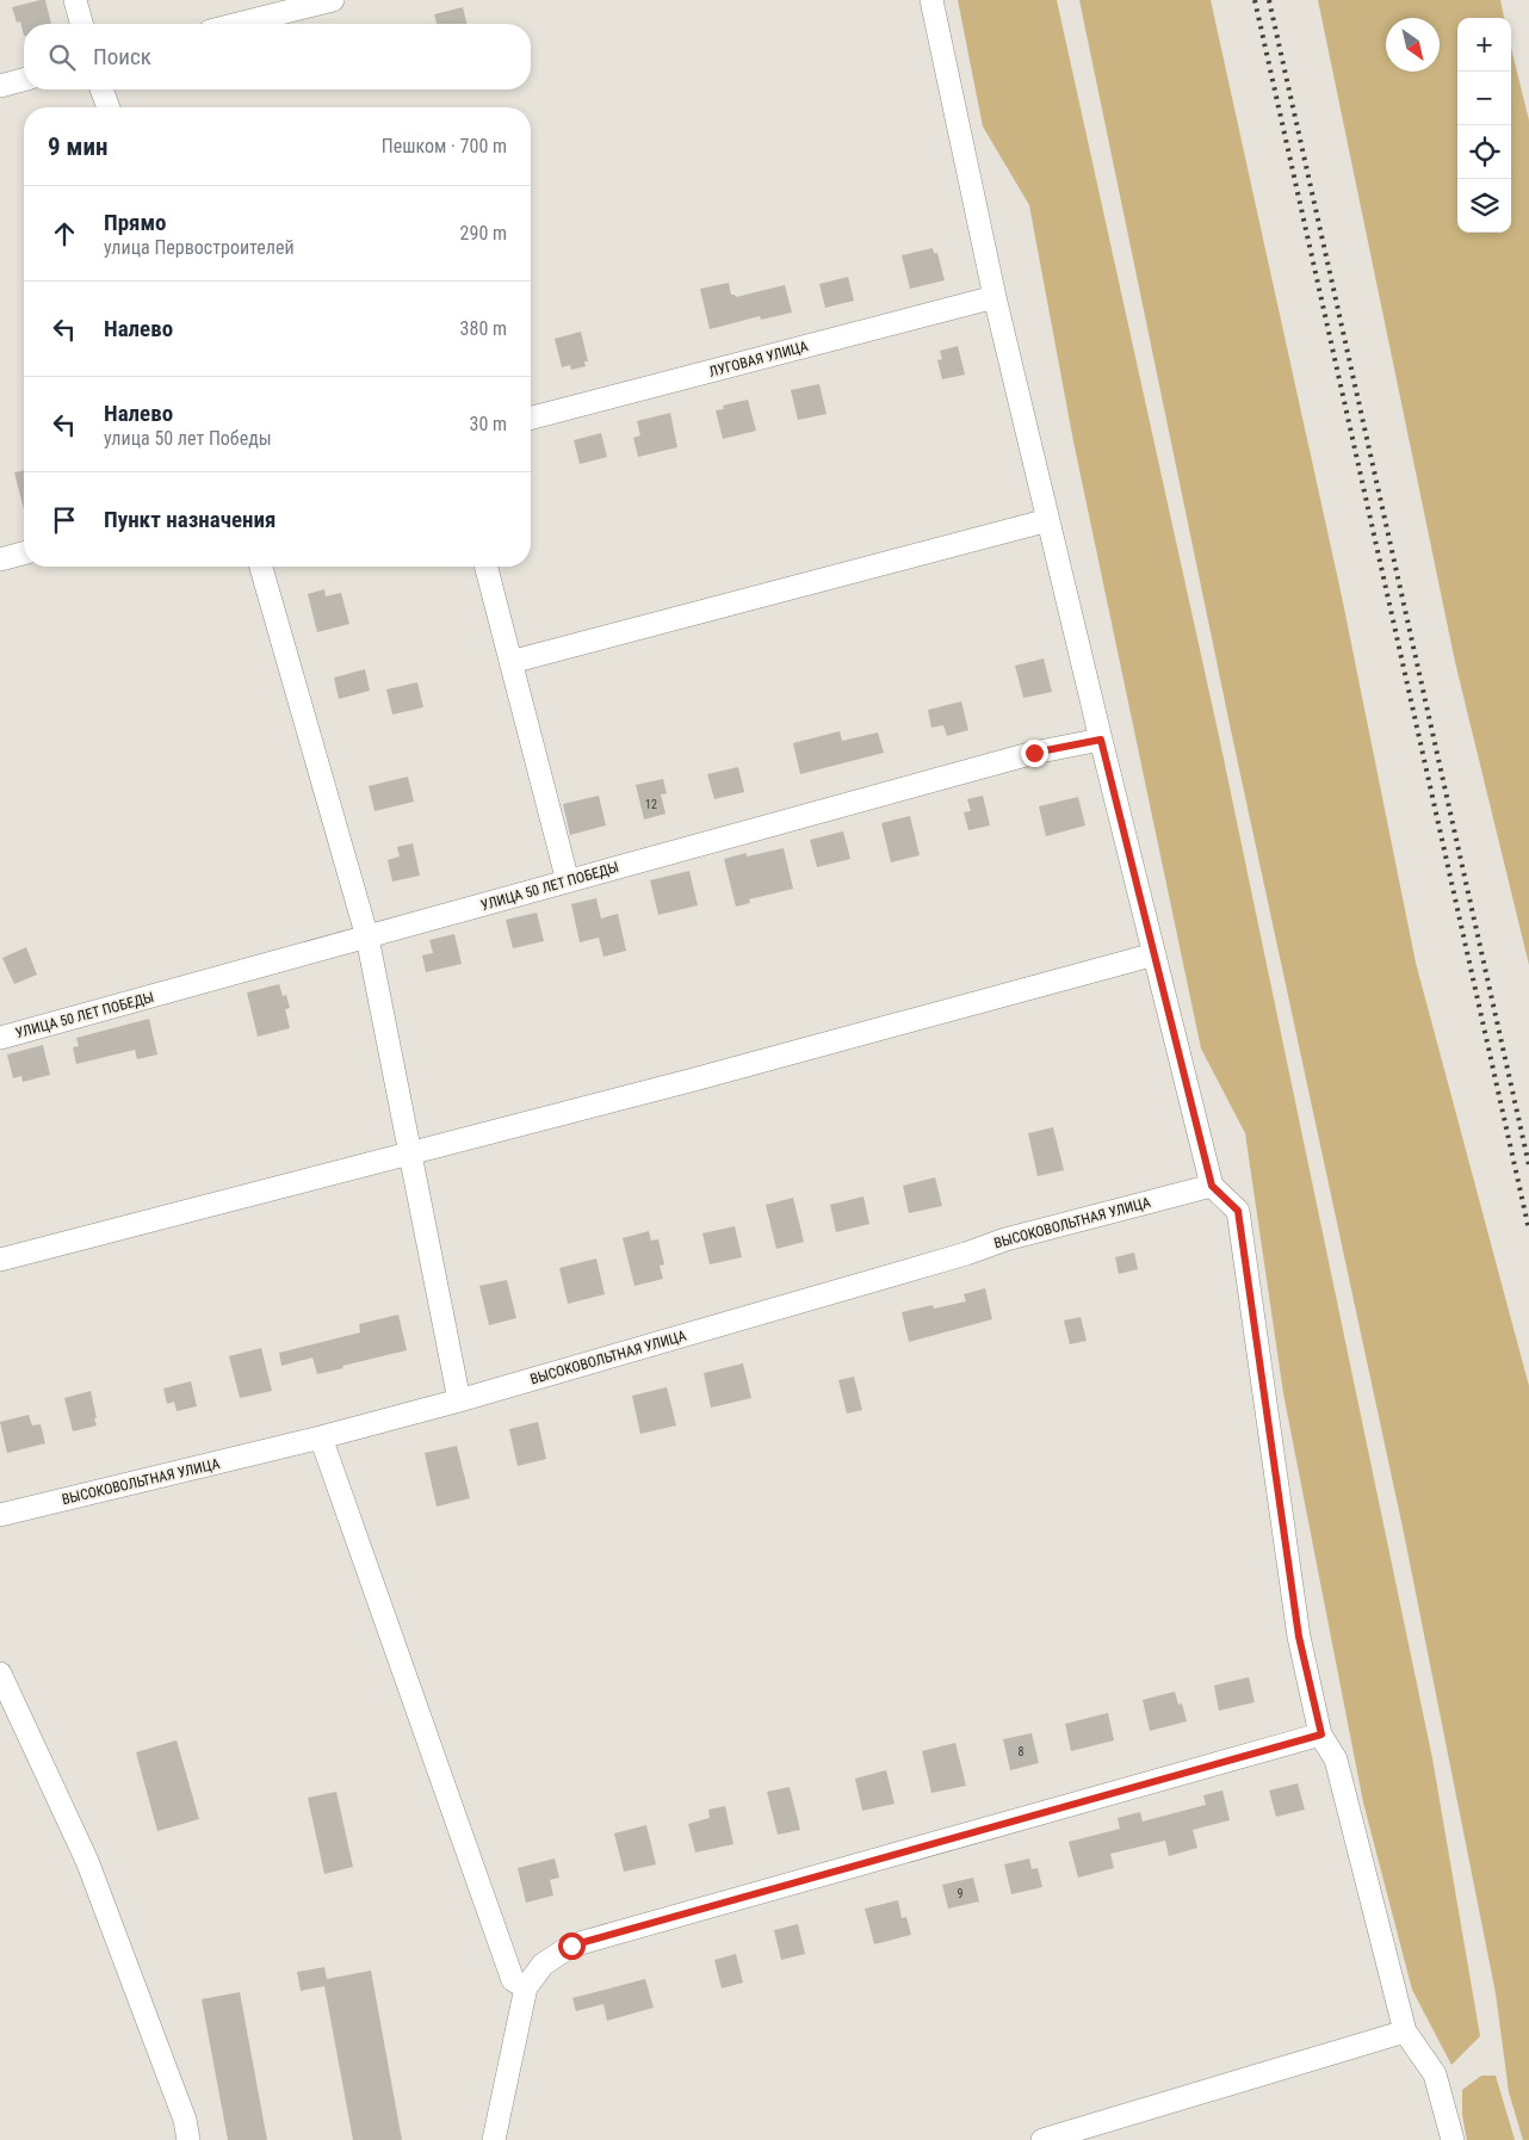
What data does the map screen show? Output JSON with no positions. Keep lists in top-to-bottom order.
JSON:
{
  "streets": {
    "street": ["ЛУГОВАЯ УЛИЦА", "УЛИЦА 50 ЛЕТ ПОБЕДЫ", "ВЫСОКОВОЛЬТНАЯ УЛИЦА"]
  },
  "house_numbers": ["12", "8", "9"],
  "north": "bottom right",
  "page": {
    "map_buttons": ["+", "−"],
    "search": "Поиск",
    "heading": ["9 мин", "Пешком · 700 m"],
    "list": [
      ["Прямо", "улица Первостроителей", "290 m"],
      ["Налево", "380 m"],
      ["Налево", "улица 50 лет Победы", "30 m"],
      "Пункт назначения"
    ]
  }
}
